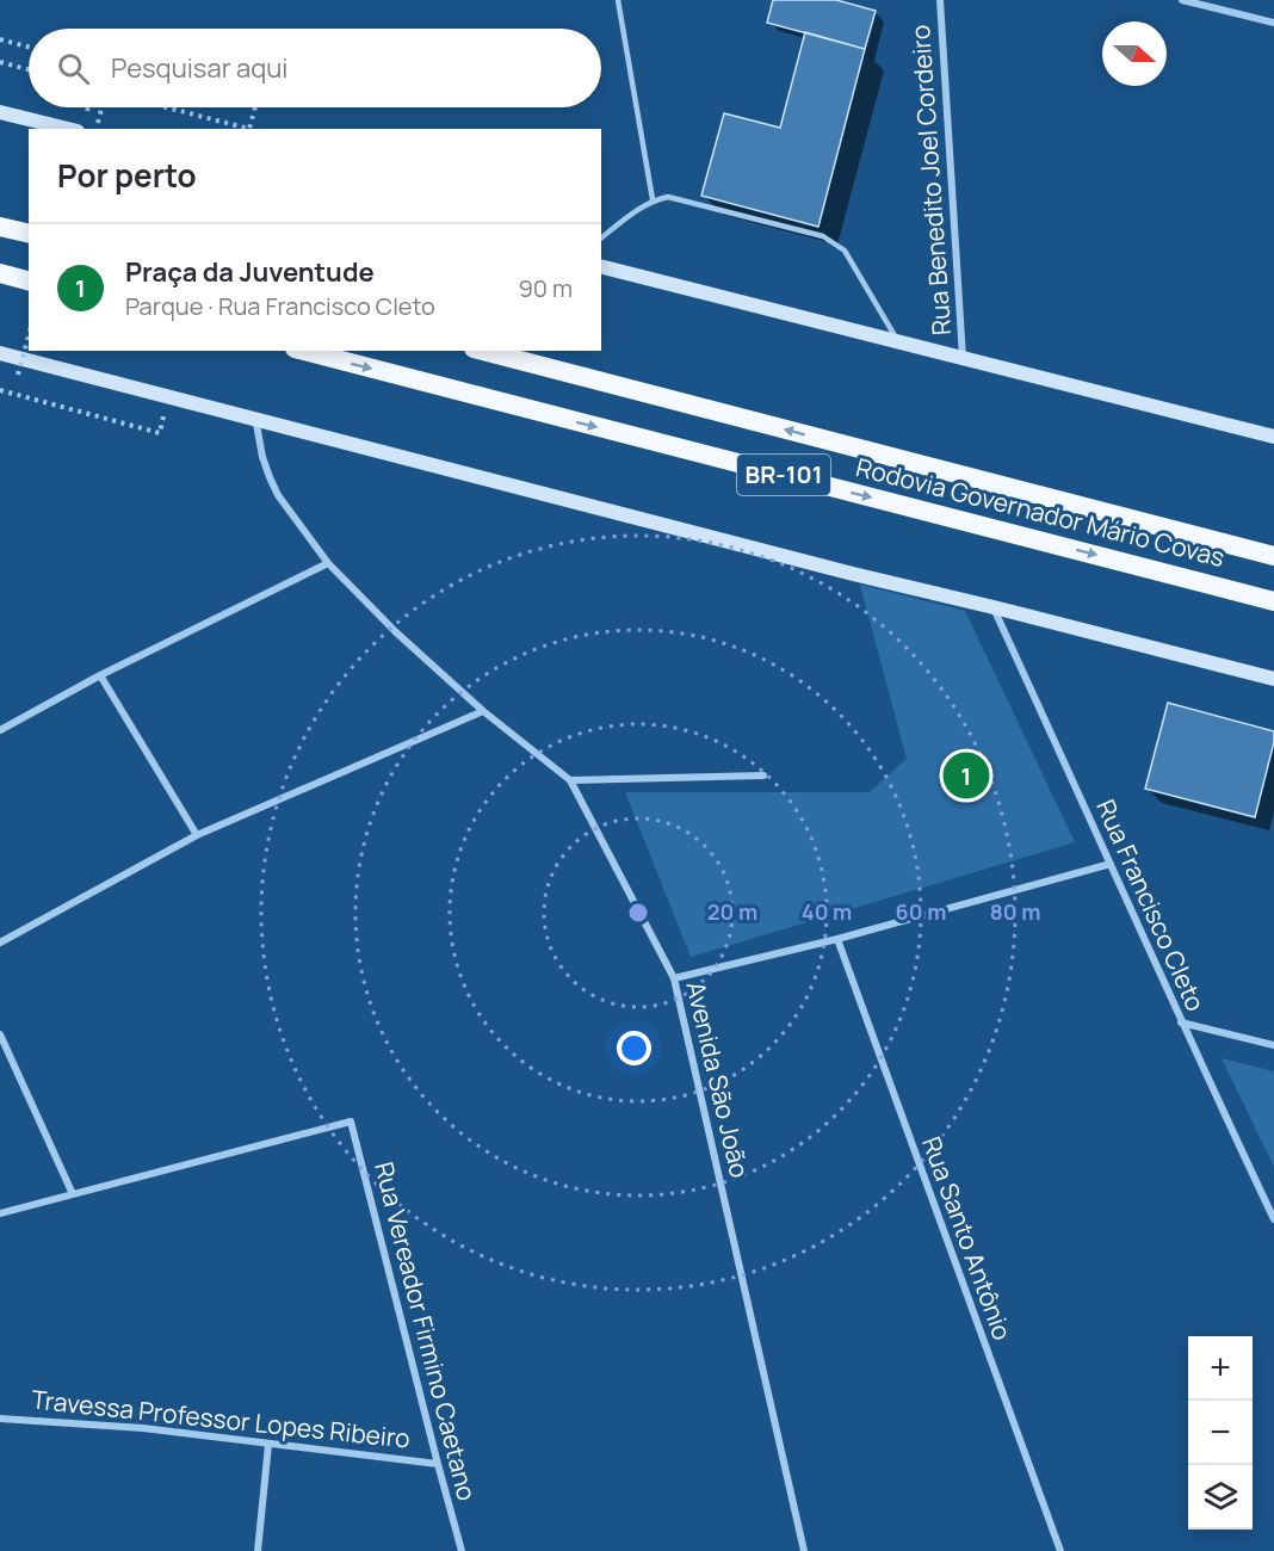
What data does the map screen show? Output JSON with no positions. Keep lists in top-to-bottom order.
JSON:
{
  "streets": {
    "highway": ["BR-101", "Rodovia Governador Mário Covas"],
    "street": [
      "Rua Benedito Joel Cordeiro",
      "Rua Francisco Cleto",
      "Avenida São João",
      "Rua Santo Antônio",
      "Rua Vereador Firmino Caetano",
      "Travessa Professor Lopes Ribeiro"
    ]
  },
  "crossings": [
    ["Rua Vereador Firmino Caetano", "Travessa Professor Lopes Ribeiro"]
  ],
  "north": "right",
  "page": {
    "search": "Pesquisar aqui",
    "heading": "Por perto",
    "list": [
      {
        "mark": "1",
        "name": "Praça da Juventude",
        "note": "Parque · Rua Francisco Cleto",
        "value": "90 m"
      }
    ],
    "pins": "1",
    "map_buttons": ["+", "−"]
  },
  "rings": [
    "20 m",
    "40 m",
    "60 m",
    "80 m"
  ]
}
